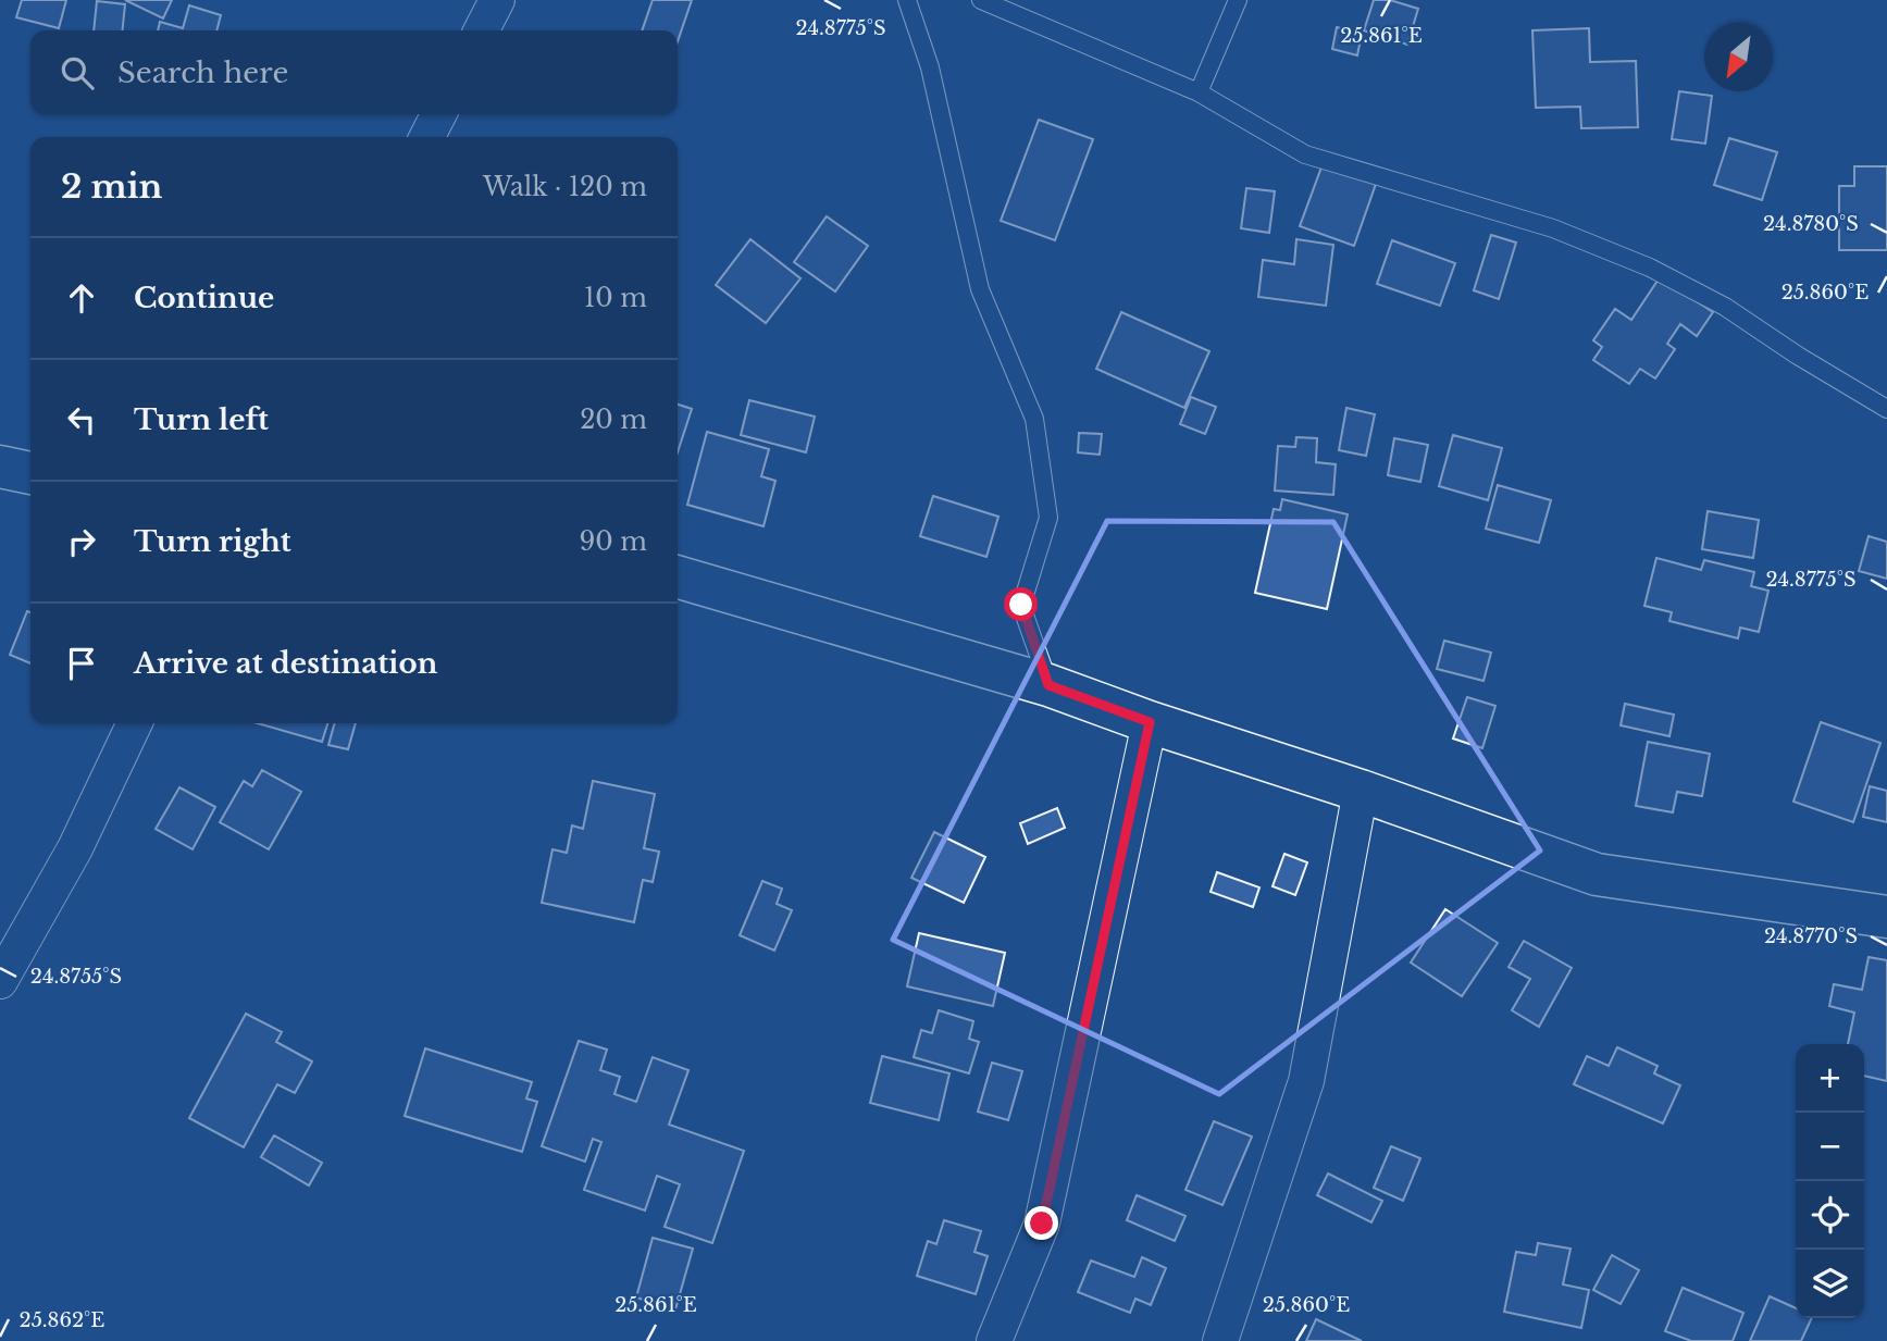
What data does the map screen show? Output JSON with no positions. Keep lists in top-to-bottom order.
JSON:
{
  "north": "bottom left",
  "page": {
    "search": "Search here",
    "heading": ["2 min", "Walk · 120 m"],
    "list": [
      ["Continue", "10 m"],
      ["Turn left", "20 m"],
      ["Turn right", "90 m"],
      "Arrive at destination"
    ],
    "map_buttons": ["+", "−"]
  },
  "coordinates": [
    "24.8775°S",
    "25.861°E",
    "24.8780°S",
    "25.860°E",
    "24.8770°S",
    "24.8755°S",
    "25.862°E"
  ]
}
